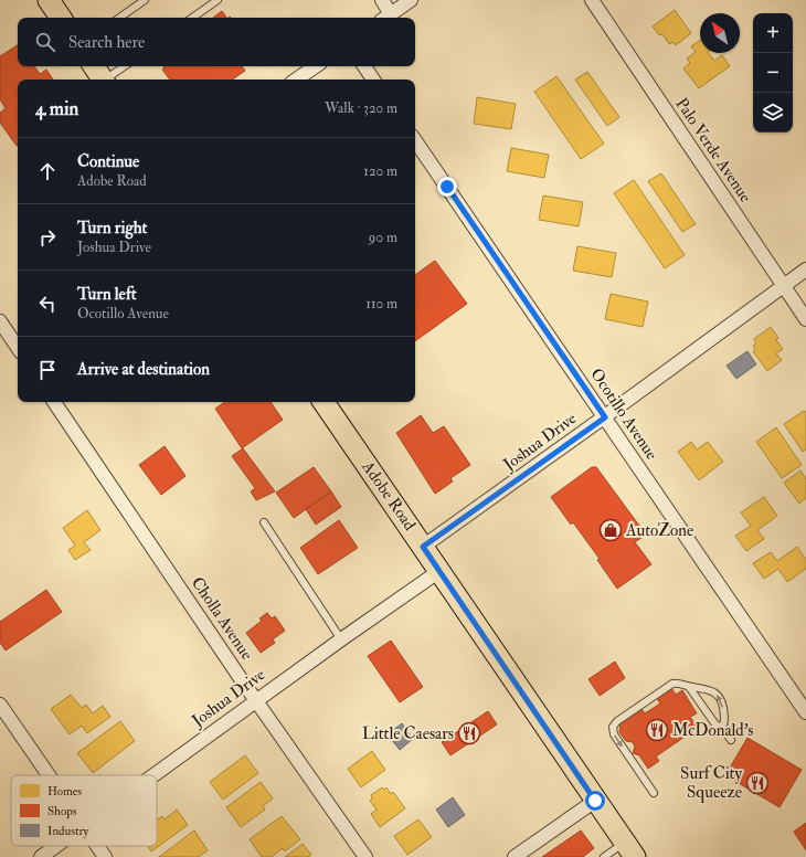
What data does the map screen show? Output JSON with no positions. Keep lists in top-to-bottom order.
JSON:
{
  "streets": {
    "main road": ["Adobe Road"],
    "street": [
      "Palo Verde Avenue",
      "Ocotillo Avenue",
      "Joshua Drive",
      "Cholla Avenue"
    ]
  },
  "crossings": [
    ["Palo Verde Avenue", "Joshua Drive"],
    ["Ocotillo Avenue", "Joshua Drive"],
    ["Joshua Drive", "Adobe Road"],
    ["Joshua Drive", "Cholla Avenue"]
  ],
  "places": {
    "shop": ["AutoZone"],
    "restaurant": ["McDonald's", "Little Caesars", "Surf City Squeeze"]
  },
  "legend": ["Homes", "Shops", "Industry"],
  "north": "top left",
  "page": {
    "map_buttons": ["+", "−"],
    "search": "Search here",
    "heading": ["4 min", "Walk · 320 m"],
    "list": [
      ["Continue", "Adobe Road", "120 m"],
      ["Turn right", "Joshua Drive", "90 m"],
      ["Turn left", "Ocotillo Avenue", "110 m"],
      "Arrive at destination"
    ]
  }
}
